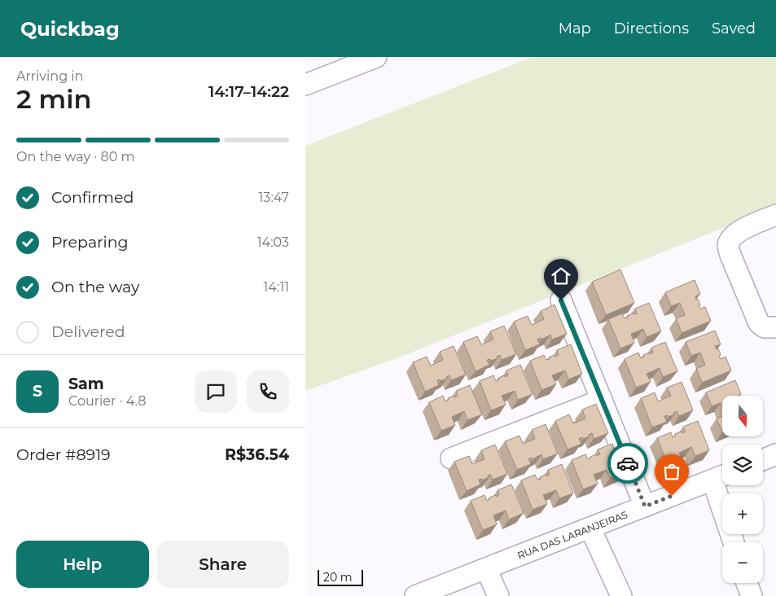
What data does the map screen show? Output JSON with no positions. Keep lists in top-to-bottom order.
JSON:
{
  "streets": {
    "street": ["RUA DAS LARANJEIRAS"]
  },
  "scale_bar": "20 m",
  "north": "bottom",
  "page": {
    "header": "Quickbag",
    "nav": ["Map", "Directions", "Saved"],
    "heading": ["2 min", "Arriving in", "14:17–14:22"],
    "panel": [
      "Sam",
      "Courier · 4.8",
      "Order #8919",
      "R$36.54"
    ],
    "bar": "On the way · 80 m",
    "list": [
      ["Confirmed", "13:47"],
      ["Preparing", "14:03"],
      ["On the way", "14:11"],
      "Delivered"
    ],
    "round": "S",
    "map_buttons": ["+", "−"],
    "buttons": ["Help", "Share"],
    "scale": "20 m"
  }
}
